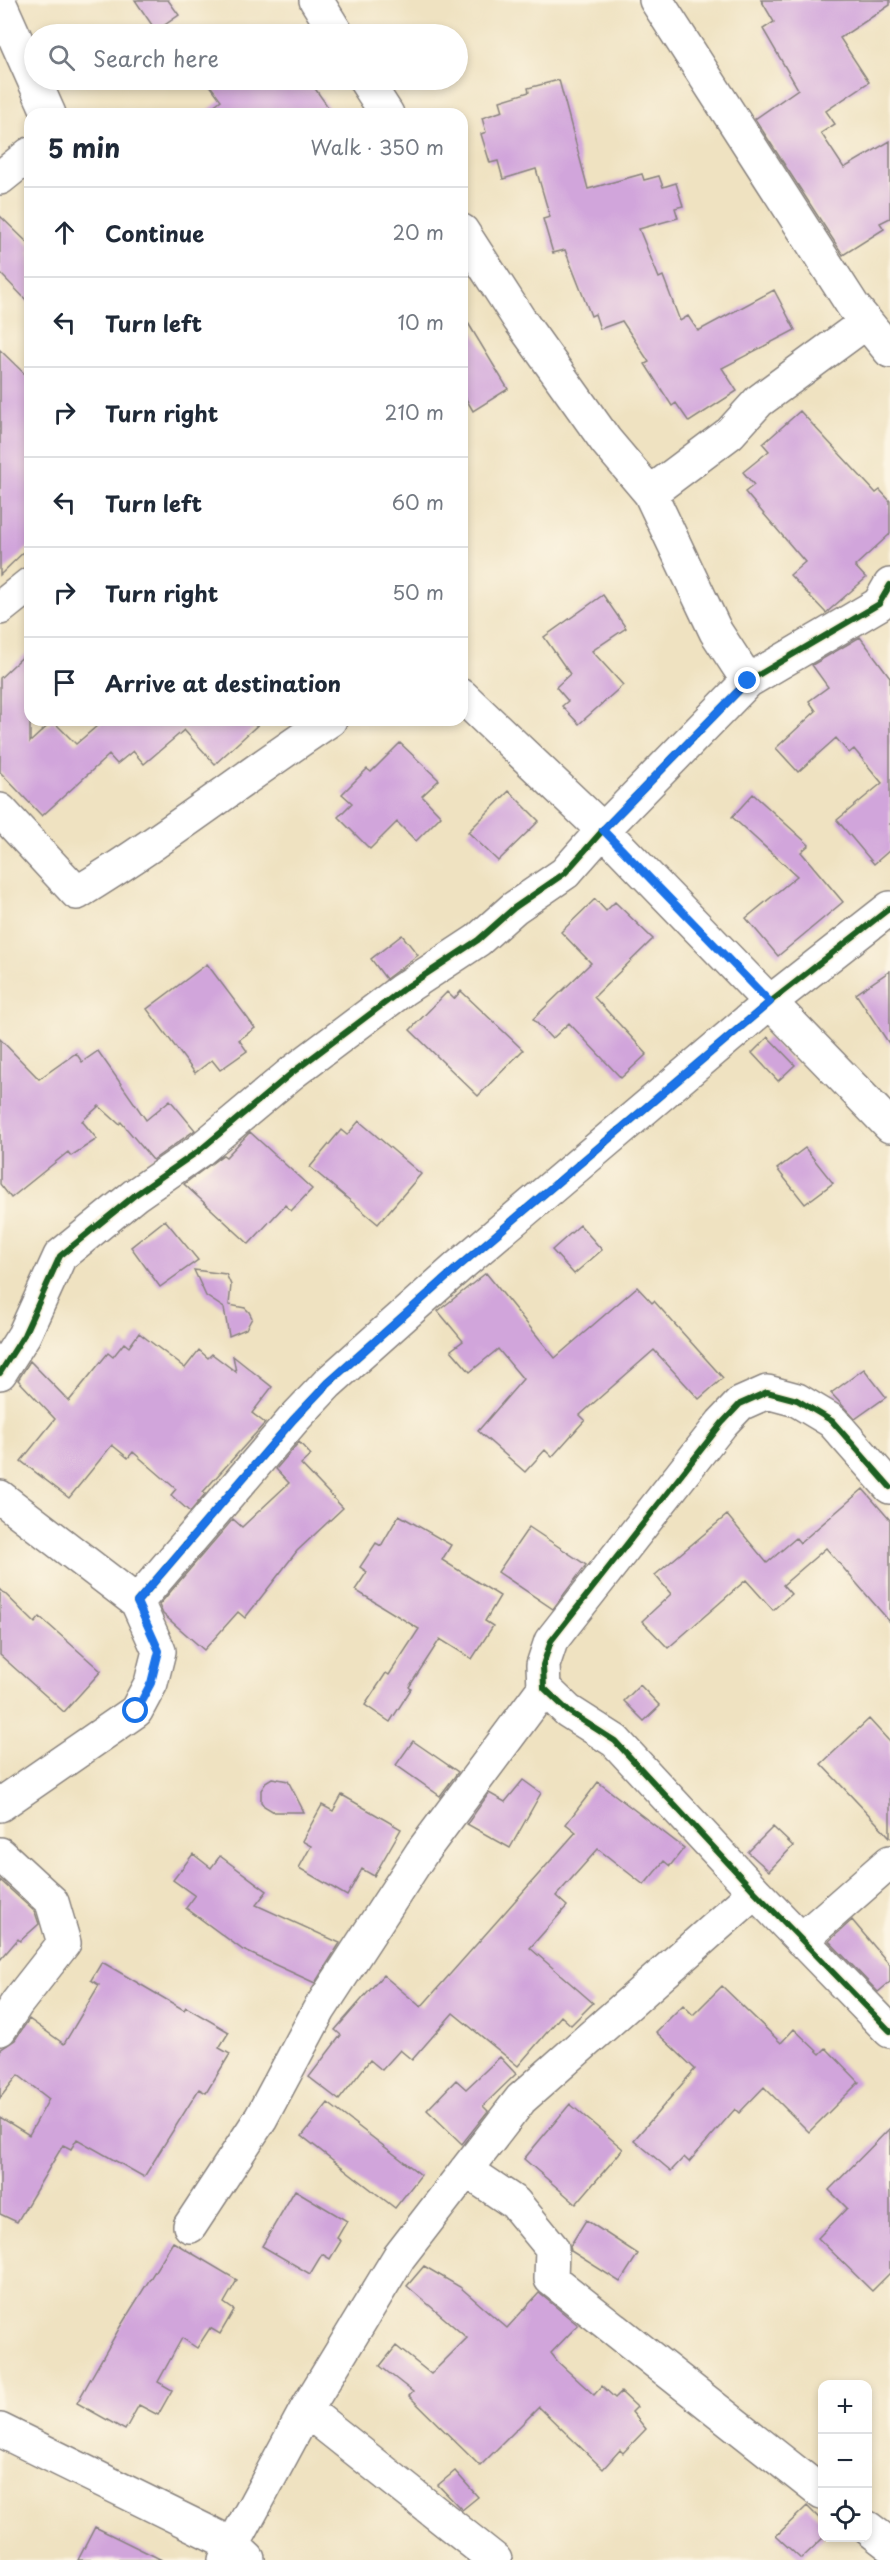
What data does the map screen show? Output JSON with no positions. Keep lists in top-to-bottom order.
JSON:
{
  "page": {
    "search": "Search here",
    "heading": ["5 min", "Walk · 350 m"],
    "list": [
      ["Continue", "20 m"],
      ["Turn left", "10 m"],
      ["Turn right", "210 m"],
      ["Turn left", "60 m"],
      ["Turn right", "50 m"],
      "Arrive at destination"
    ],
    "map_buttons": ["+", "−"]
  }
}
